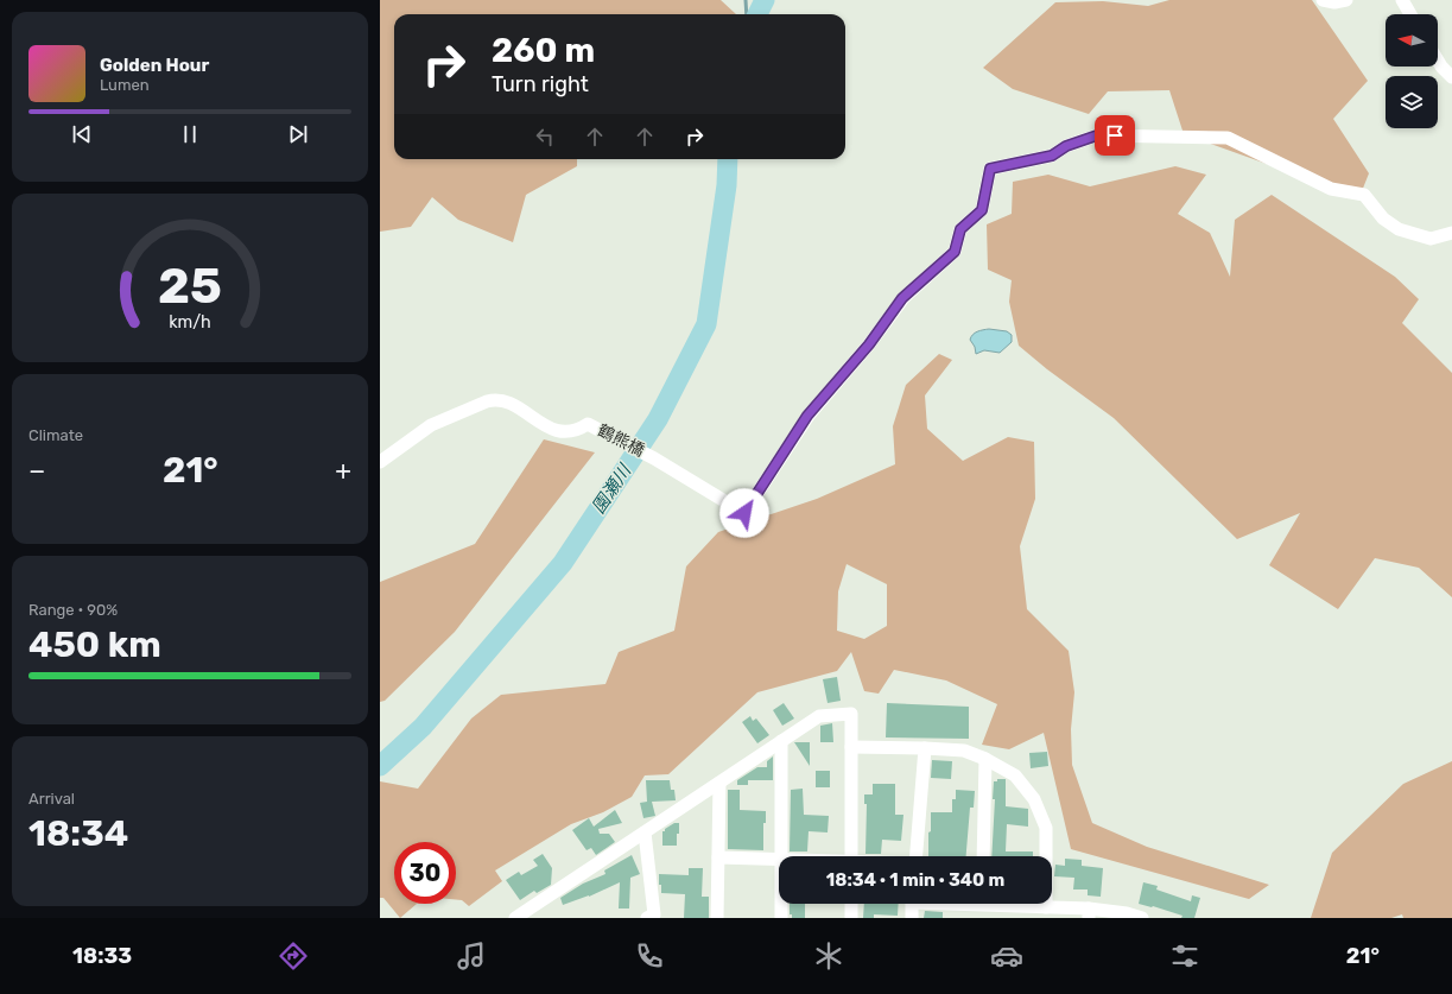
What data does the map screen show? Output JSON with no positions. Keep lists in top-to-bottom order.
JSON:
{
  "streets": {
    "street": ["鶴熊橋"]
  },
  "water": ["園瀬川"],
  "north": "left",
  "page": {
    "turn": ["260 m", "Turn right"],
    "song": ["Golden Hour", "Lumen"],
    "tile": [
      "Climate",
      ["Range · 90%", "450 km"],
      ["Arrival", "18:34"]
    ],
    "heat": ["−", "21°", "+"],
    "limit": "30",
    "trip": "18:34 · 1 min · 340 m",
    "tabs": ["18:33", "21°"],
    "gauge": ["25", "km/h"]
  }
}
